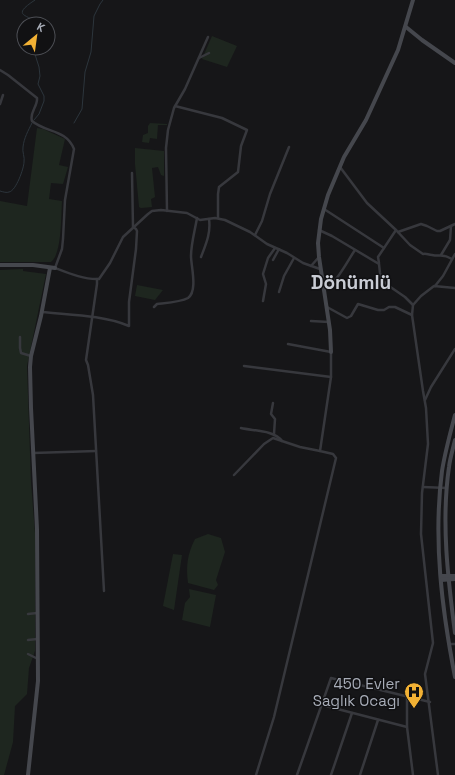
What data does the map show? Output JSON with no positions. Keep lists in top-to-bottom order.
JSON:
{
  "districts": ["Dönümlü"],
  "places": {
    "hospital": ["450 Evler Saglık Ocagı"]
  },
  "north": "top right"
}
